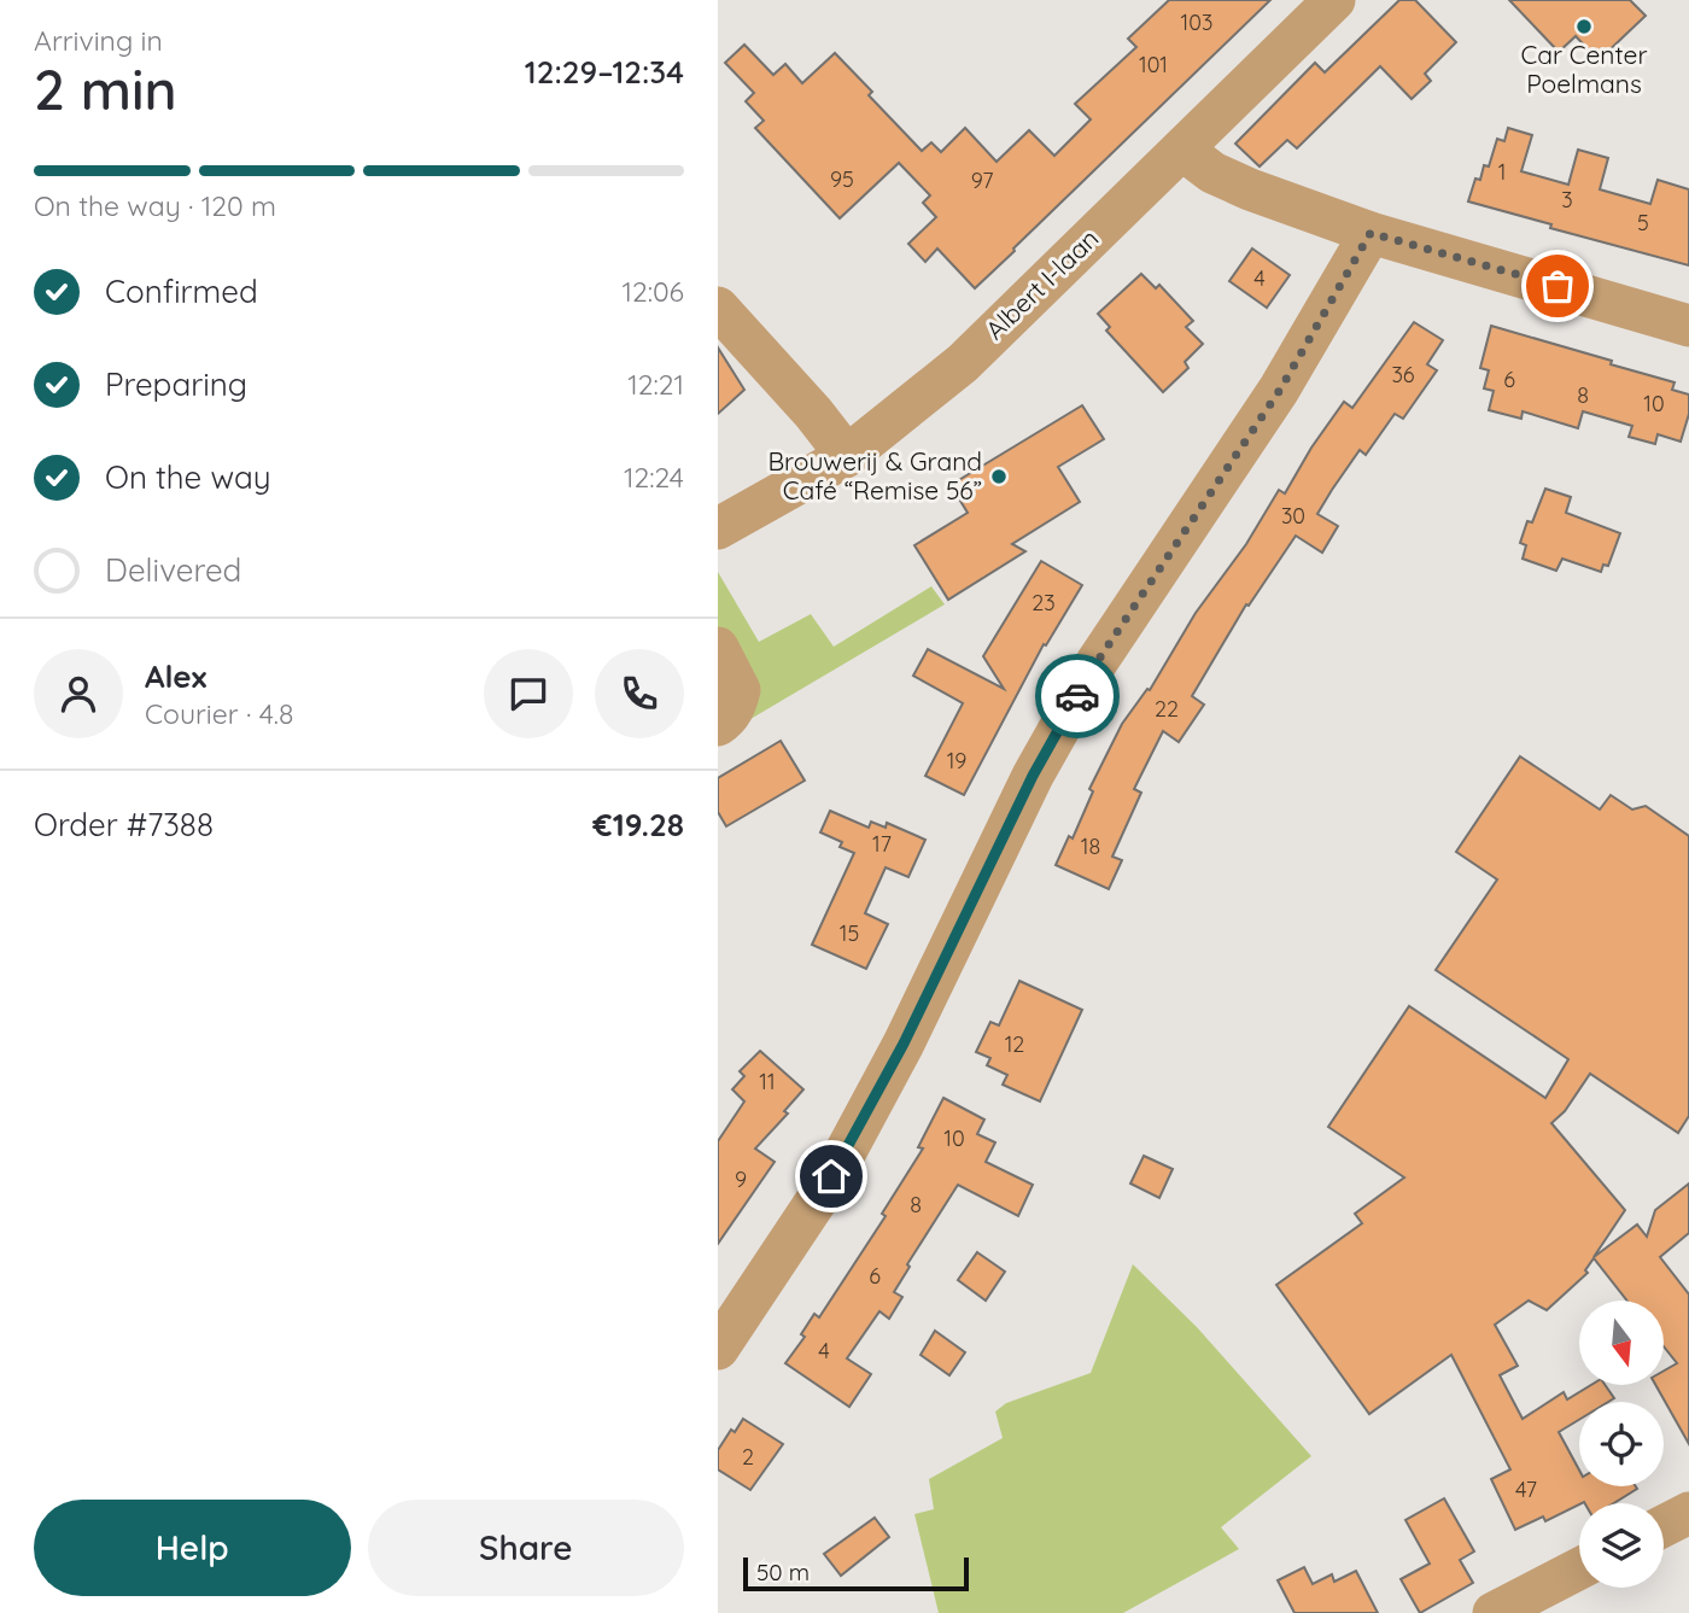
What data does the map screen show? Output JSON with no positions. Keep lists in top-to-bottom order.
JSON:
{
  "streets": {
    "street": ["Albert I-laan"]
  },
  "places": ["Car Center Poelmans", "Brouwerij & Grand Café “Remise 56”"],
  "house_numbers": [
    "103",
    "101",
    "1",
    "95",
    "97",
    "3",
    "5",
    "4",
    "36",
    "6",
    "8",
    "10",
    "30",
    "23",
    "22",
    "19",
    "17",
    "18",
    "15",
    "12",
    "11",
    "10",
    "9",
    "8",
    "6",
    "4",
    "2",
    "47"
  ],
  "scale_bar": "50 m",
  "north": "bottom",
  "page": {
    "heading": ["2 min", "Arriving in", "12:29–12:34"],
    "panel": [
      "Alex",
      "Courier · 4.8",
      "Order #7388",
      "€19.28"
    ],
    "bar": "On the way · 120 m",
    "list": [
      ["Confirmed", "12:06"],
      ["Preparing", "12:21"],
      ["On the way", "12:24"],
      "Delivered"
    ],
    "buttons": ["Help", "Share"],
    "scale": "50 m"
  }
}
